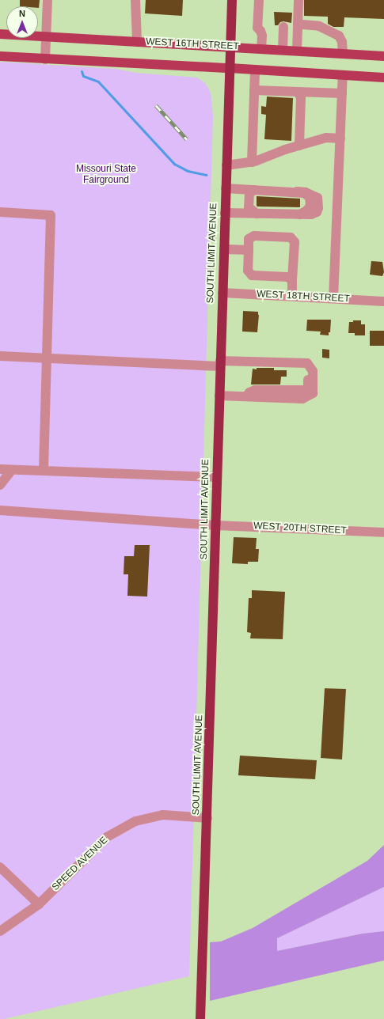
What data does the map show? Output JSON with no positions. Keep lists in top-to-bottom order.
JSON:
{
  "streets": {
    "highway": ["SOUTH LIMIT AVENUE"],
    "main road": ["WEST 16TH STREET"],
    "street": ["WEST 18TH STREET", "WEST 20TH STREET", "SPEED AVENUE"]
  },
  "crossings": [
    ["WEST 16TH STREET", "SOUTH LIMIT AVENUE"],
    ["SOUTH LIMIT AVENUE", "WEST 18TH STREET"],
    ["SOUTH LIMIT AVENUE", "WEST 20TH STREET"],
    ["SOUTH LIMIT AVENUE", "SPEED AVENUE"]
  ],
  "parks": ["Missouri State Fairground"],
  "north": "top"
}
